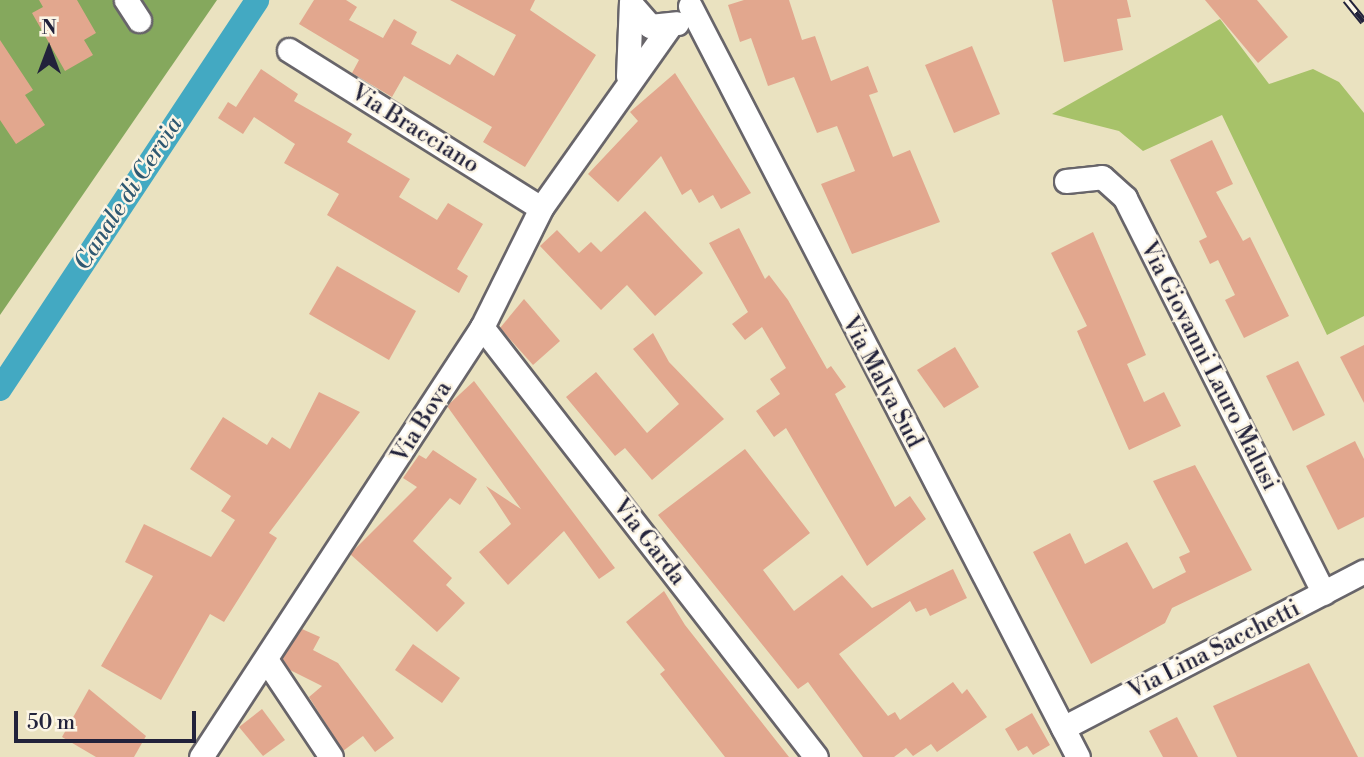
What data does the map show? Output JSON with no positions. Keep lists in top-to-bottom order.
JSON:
{
  "streets": {
    "street": [
      "Via Bracciano",
      "Via Giovanni Lauro Malusi",
      "Via Malva Sud",
      "Via Bova",
      "Via Garda",
      "Via Lina Sacchetti"
    ]
  },
  "crossings": [
    ["Via Bracciano", "Via Bova"],
    ["Via Giovanni Lauro Malusi", "Via Lina Sacchetti"],
    ["Via Malva Sud", "Via Bova"],
    ["Via Malva Sud", "Via Lina Sacchetti"],
    ["Via Bova", "Via Garda"]
  ],
  "water": ["Canale di Cervia"],
  "scale_bar": "50 m",
  "north": "top"
}
